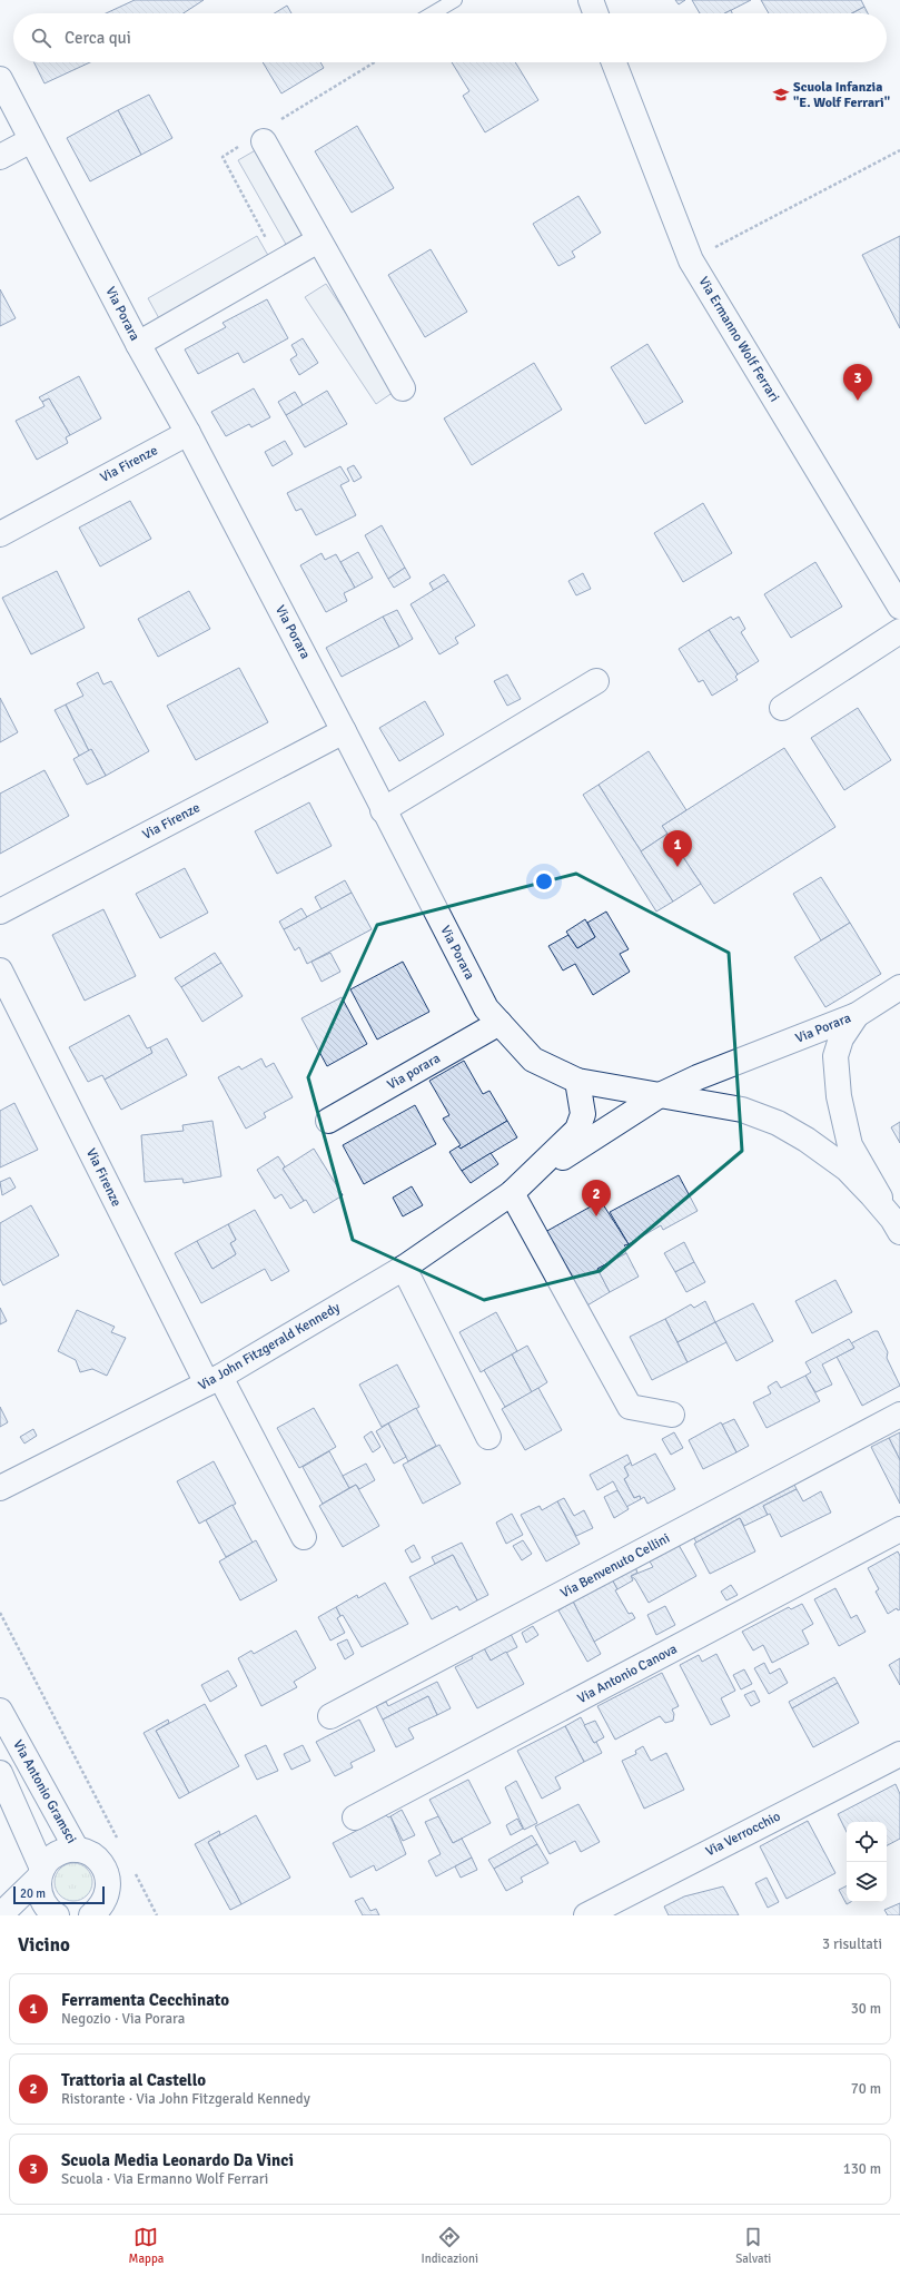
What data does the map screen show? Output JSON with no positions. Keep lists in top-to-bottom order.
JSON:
{
  "streets": {
    "street": [
      "Via Porara",
      "Via Ermanno Wolf Ferrari",
      "Via Firenze",
      "Via porara",
      "Via John Fitzgerald Kennedy",
      "Via Benvenuto Cellini",
      "Via Antonio Canova",
      "Via Antonio Gramsci",
      "Via Verrocchio"
    ]
  },
  "crossings": [
    ["Via Porara", "Via Firenze"],
    ["Via Porara", "Via porara"],
    ["Via Porara", "Via John Fitzgerald Kennedy"],
    ["Via Firenze", "Via John Fitzgerald Kennedy"]
  ],
  "places": {
    "school or university": ["Scuola Infanzia \"E. Wolf Ferrari\""]
  },
  "scale_bar": "20 m",
  "page": {
    "search": "Cerca qui",
    "pins": ["3", "1", "2"],
    "scale": "20 m",
    "heading": ["Vicino", "3 risultati"],
    "list": [
      {
        "mark": "1",
        "name": "Ferramenta Cecchinato",
        "note": "Negozio · Via Porara",
        "value": "30 m"
      },
      {
        "mark": "2",
        "name": "Trattoria al Castello",
        "note": "Ristorante · Via John Fitzgerald Kennedy",
        "value": "70 m"
      },
      {
        "mark": "3",
        "name": "Scuola Media Leonardo Da Vinci",
        "note": "Scuola · Via Ermanno Wolf Ferrari",
        "value": "130 m"
      }
    ],
    "nav": ["Mappa", "Indicazioni", "Salvati"]
  }
}
